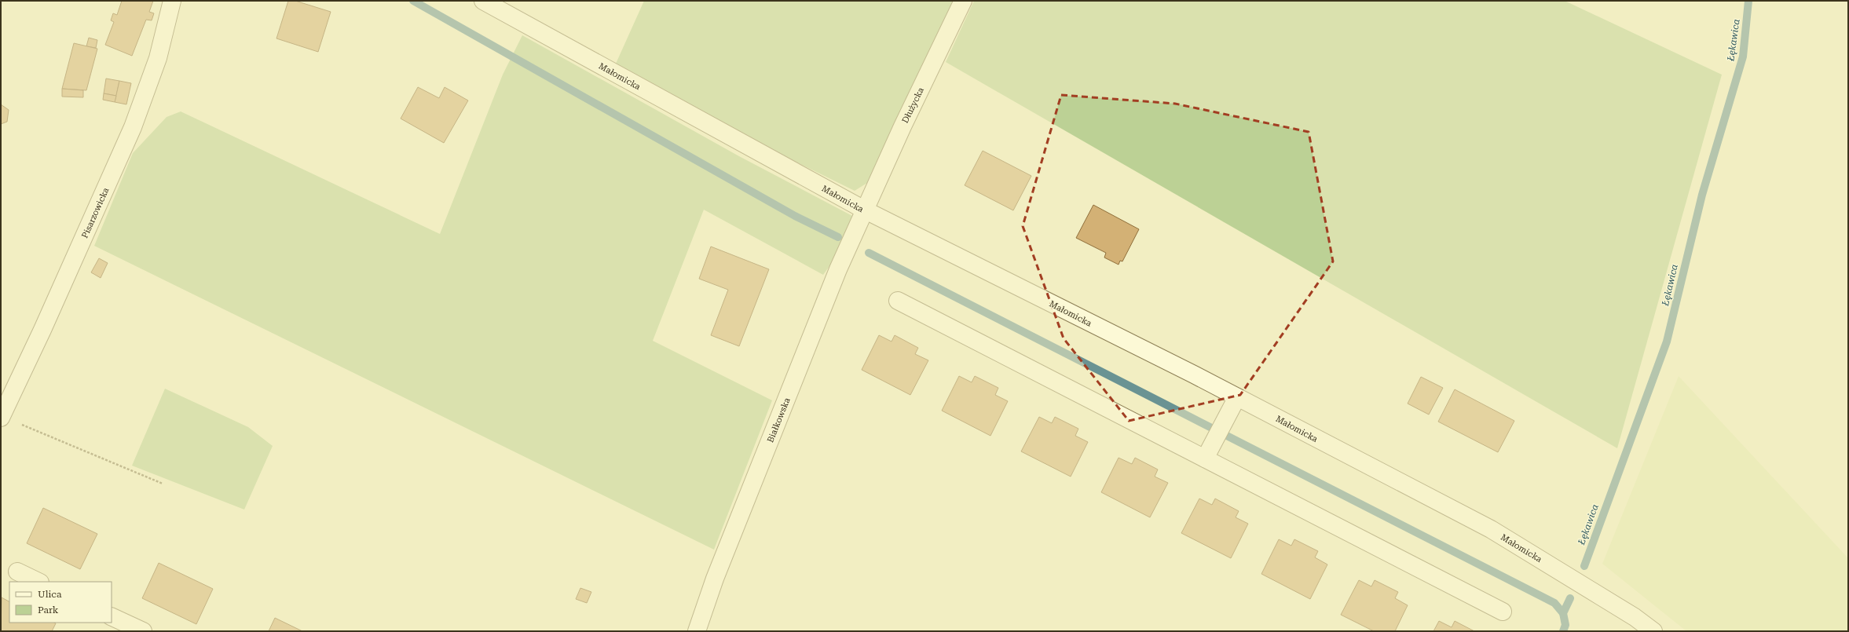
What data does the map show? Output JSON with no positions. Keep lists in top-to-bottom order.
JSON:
{
  "streets": {
    "street": [
      "Małomicka",
      "Dłużycka",
      "Pisarzowicka",
      "Białkowska"
    ]
  },
  "crossings": [
    ["Małomicka", "Dłużycka"],
    ["Małomicka", "Białkowska"],
    ["Dłużycka", "Białkowska"]
  ],
  "water": ["Łękawica"],
  "legend": ["Ulica", "Park"]
}
